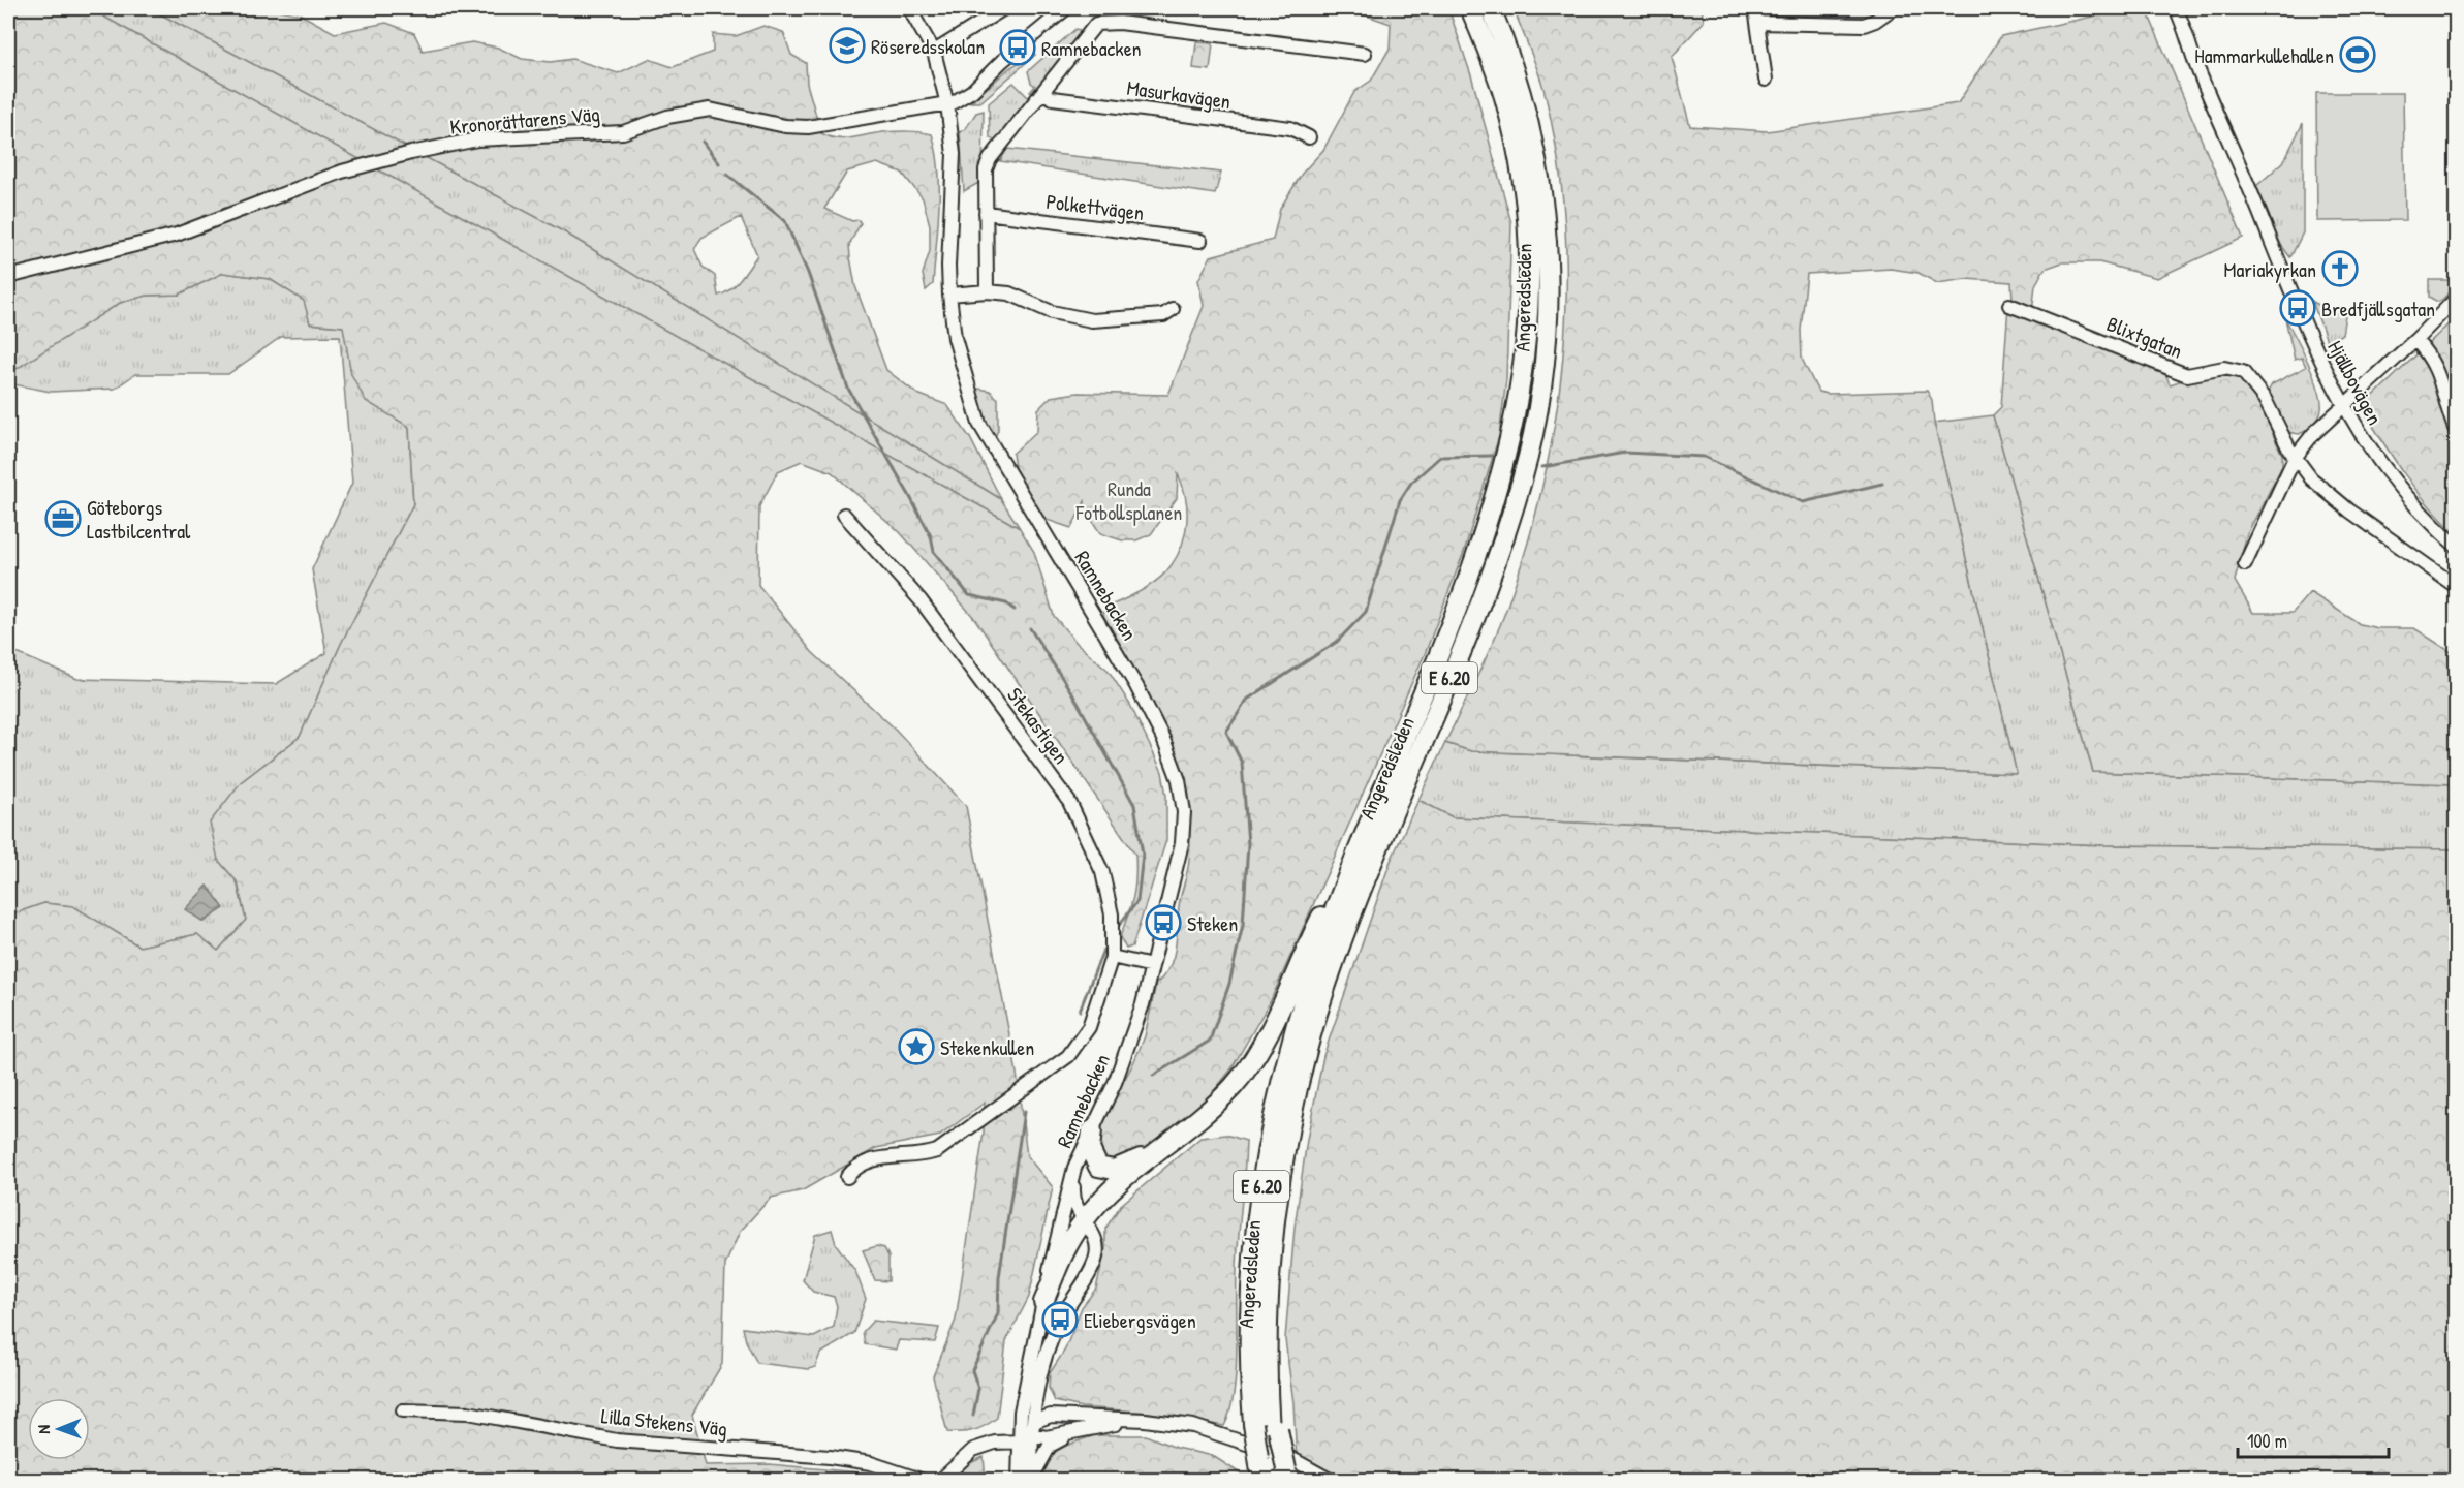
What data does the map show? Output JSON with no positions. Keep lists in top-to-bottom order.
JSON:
{
  "streets": {
    "highway": ["Angeredsleden", "E 6.20"],
    "street": [
      "Masurkavägen",
      "Kronorättarens Väg",
      "Polkettvägen",
      "Blixtgatan",
      "Hjällbovägen",
      "Ramnebacken",
      "Stekastigen",
      "Lilla Stekens Väg"
    ]
  },
  "crossings": [
    ["Kronorättarens Väg", "Ramnebacken"]
  ],
  "parks": ["Runda Fotbollsplanen"],
  "places": {
    "school or university": ["Röseredsskolan"],
    "bus stop": [
      "Ramnebacken",
      "Bredfjällsgatan",
      "Steken",
      "Eliebergsvägen"
    ],
    "sports": ["Hammarkullehallen"],
    "church": ["Mariakyrkan"],
    "office": ["Göteborgs Lastbilcentral"],
    "place": ["Stekenkullen"]
  },
  "scale_bar": "100 m",
  "north": "left"
}
